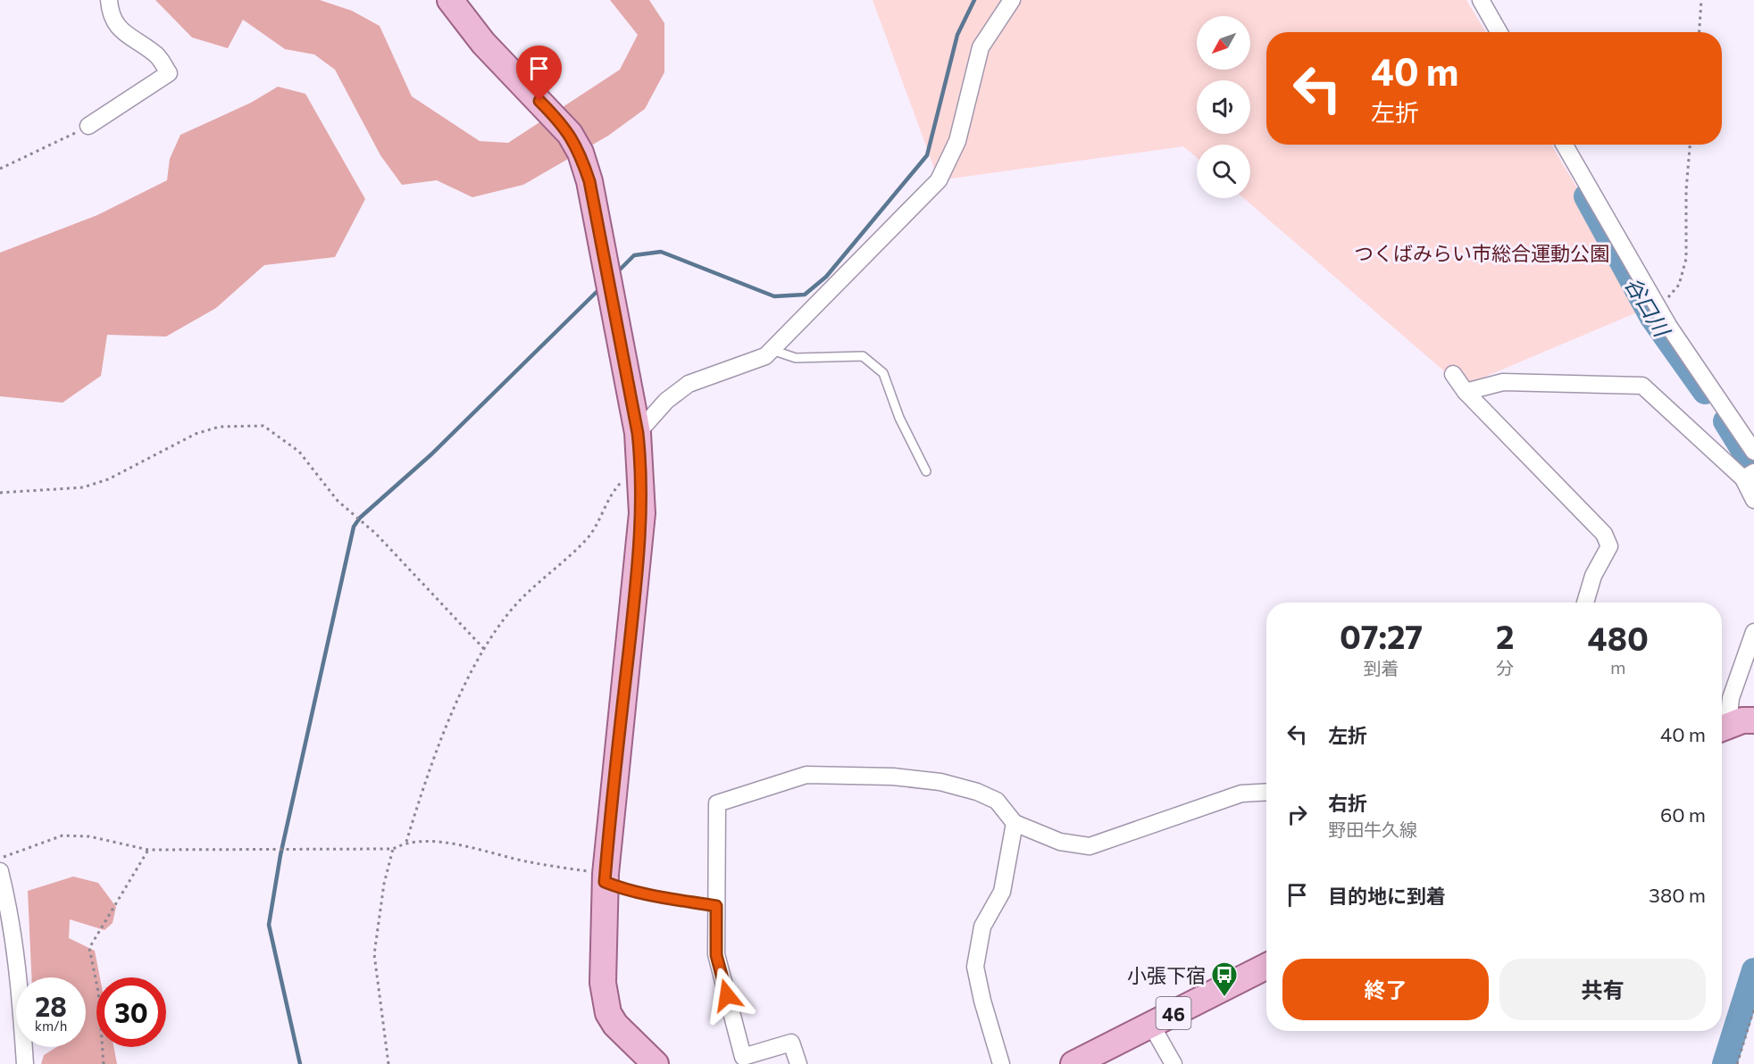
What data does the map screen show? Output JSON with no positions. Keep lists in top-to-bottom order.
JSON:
{
  "streets": {
    "main road": ["46"]
  },
  "water": ["谷口川"],
  "parks": ["つくばみらい市総合運動公園"],
  "places": {
    "bus stop": ["小張下宿"]
  },
  "north": "bottom left",
  "page": {
    "turn": ["40 m", "左折"],
    "eta": [
      "07:27",
      "到着",
      "2",
      "分",
      "480",
      "m"
    ],
    "list": [
      {
        "name": "左折",
        "value": "40 m"
      },
      {
        "name": "右折",
        "note": "野田牛久線",
        "value": "60 m"
      },
      {
        "name": "目的地に到着",
        "value": "380 m"
      }
    ],
    "buttons": ["終了", "共有"],
    "speed": "28 km/h",
    "limit": "30"
  }
}
